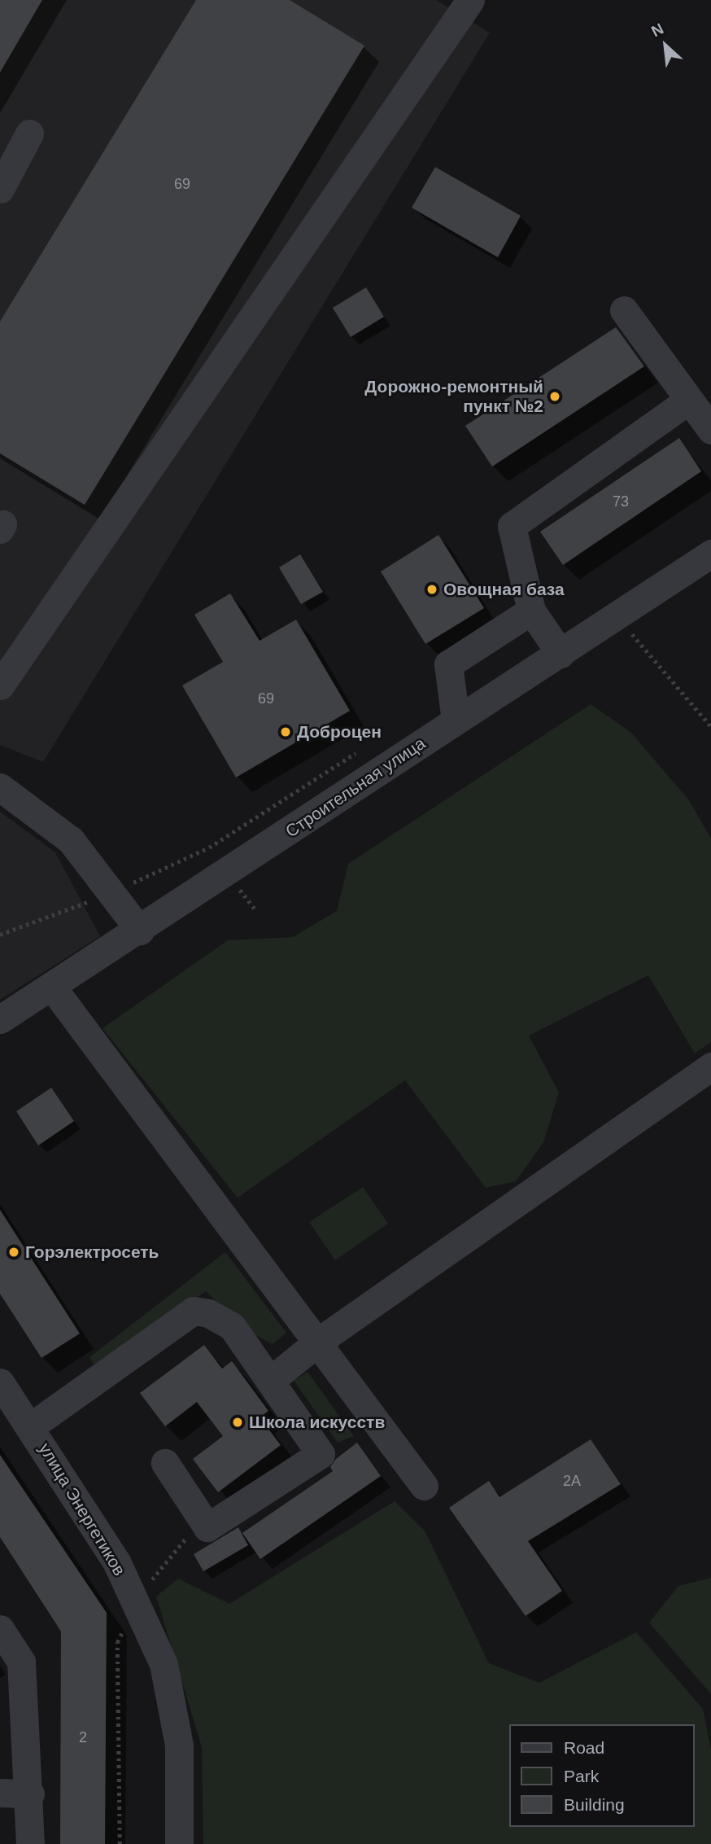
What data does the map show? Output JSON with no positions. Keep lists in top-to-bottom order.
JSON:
{
  "streets": {
    "street": ["Строительная улица", "улица Энергетиков"]
  },
  "places": [
    "Дорожно-ремонтный пункт №2",
    "Овощная база",
    "Доброцен",
    "Горэлектросеть",
    "Школа искусств"
  ],
  "house_numbers": [
    "69",
    "73",
    "69",
    "2А",
    "2"
  ],
  "legend": ["Road", "Park", "Building"],
  "north": "top left"
}
